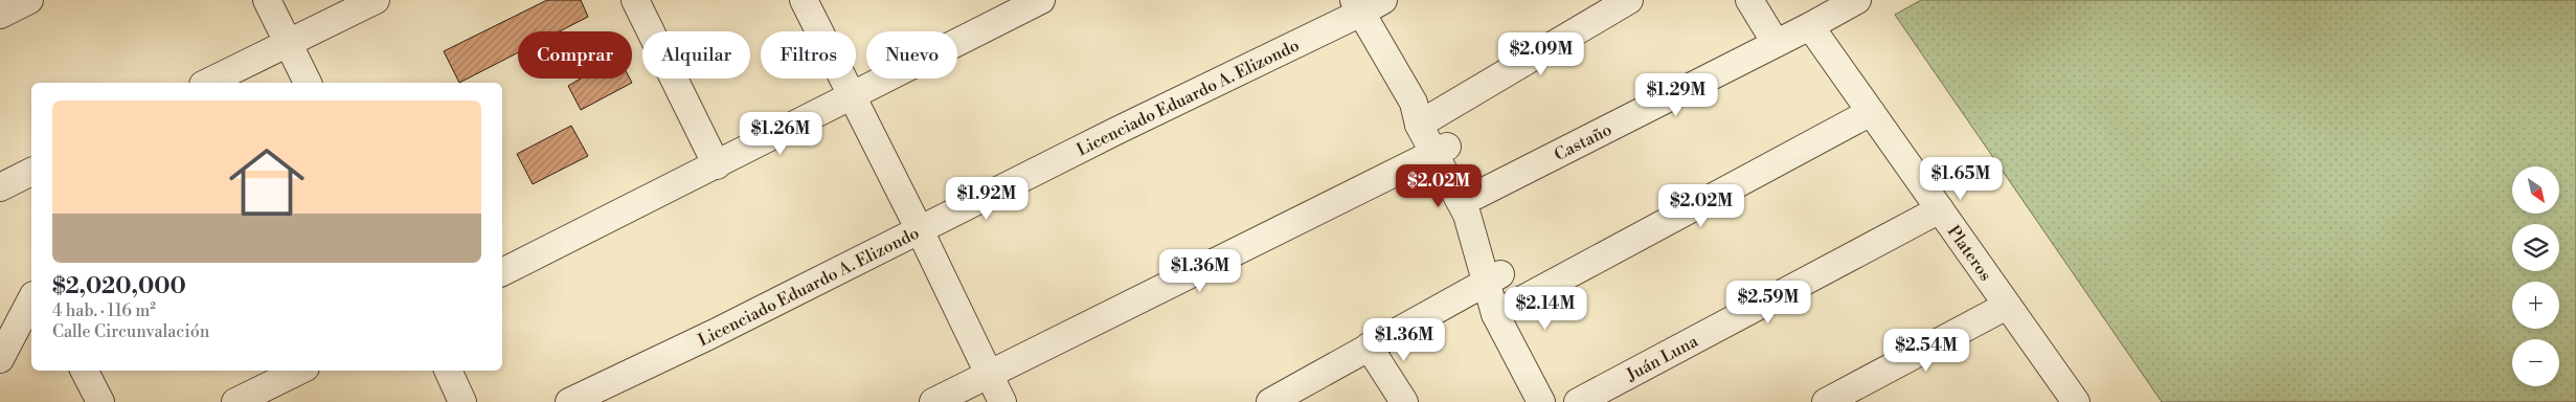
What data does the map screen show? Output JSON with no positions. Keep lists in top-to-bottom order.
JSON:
{
  "streets": {
    "street": [
      "Licenciado Eduardo A. Elizondo",
      "Castaño",
      "Plateros",
      "Juán Luna"
    ]
  },
  "crossings": [
    ["Castaño", "Plateros"],
    ["Plateros", "Juán Luna"]
  ],
  "north": "bottom right",
  "page": {
    "chip": [
      "Comprar",
      "Alquilar",
      "Filtros",
      "Nuevo"
    ],
    "price": [
      "$2.09M",
      "$1.29M",
      "$1.26M",
      "$1.65M",
      "$2.02M",
      "$1.92M",
      "$2.02M",
      "$1.36M",
      "$2.59M",
      "$2.14M",
      "$1.36M",
      "$2.54M"
    ],
    "list": [
      {
        "name": "$2,020,000",
        "note": "4 hab. · 116 m² · Calle Circunvalación"
      }
    ],
    "map_buttons": ["+", "−"]
  }
}
